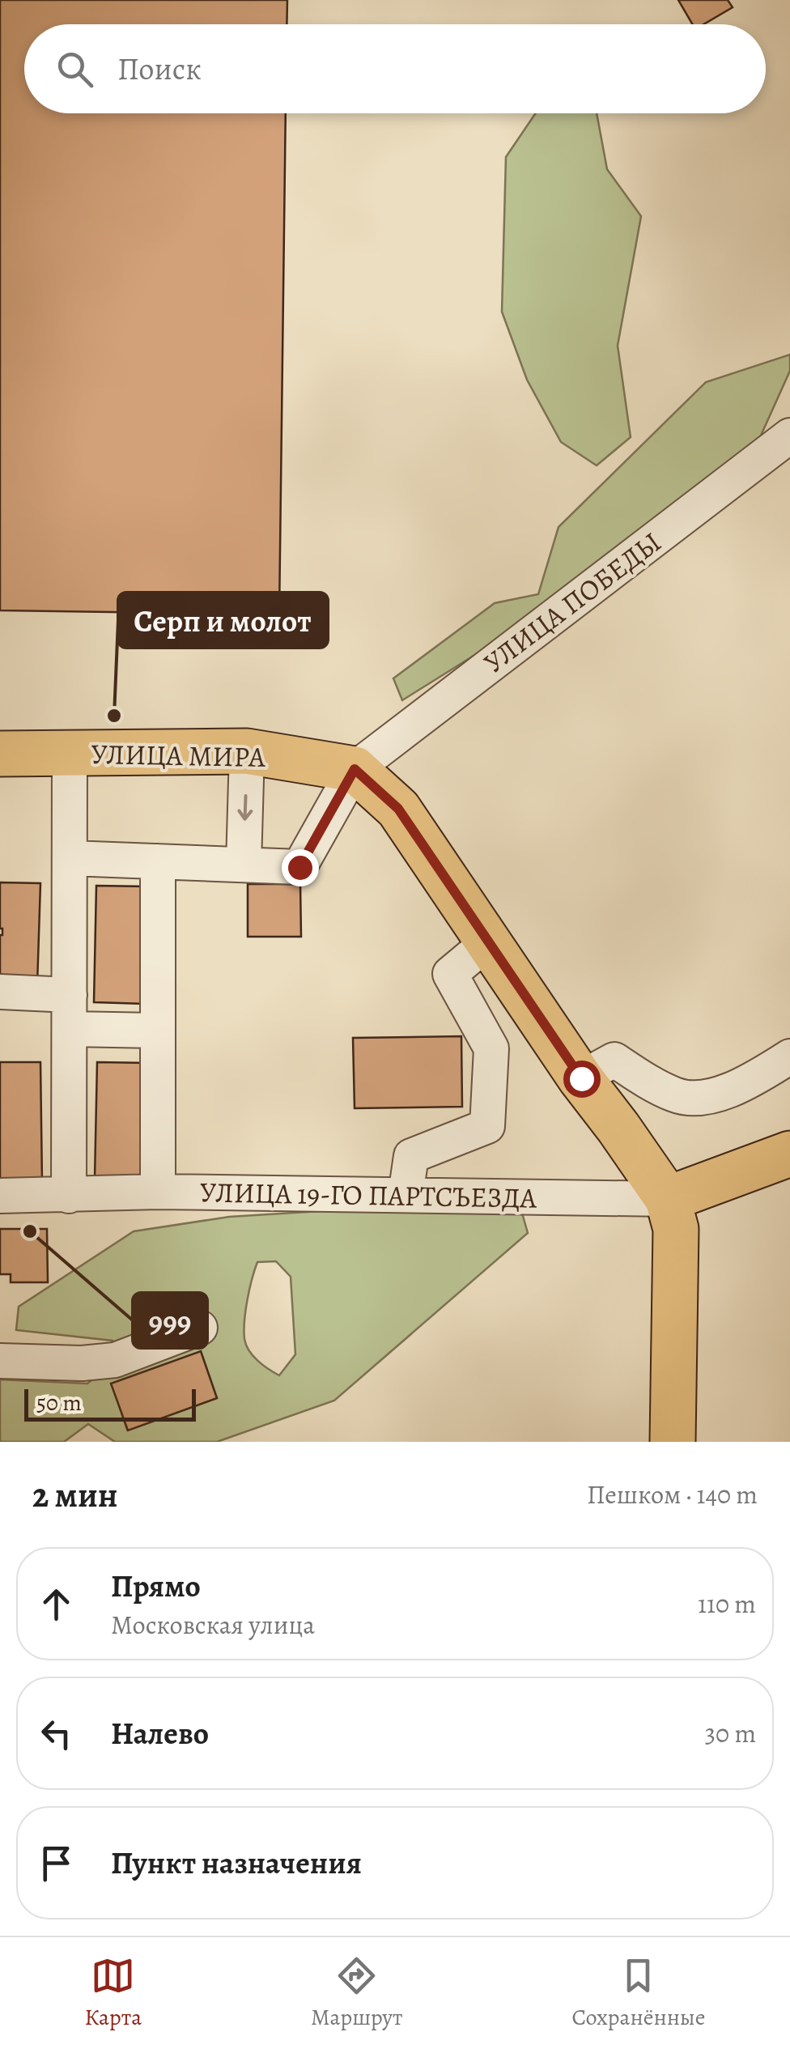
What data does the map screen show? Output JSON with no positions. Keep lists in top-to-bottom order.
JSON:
{
  "streets": {
    "main road": ["УЛИЦА МИРА"],
    "street": ["УЛИЦА ПОБЕДЫ", "УЛИЦА 19-ГО ПАРТСЪЕЗДА"]
  },
  "crossings": [
    ["УЛИЦА ПОБЕДЫ", "УЛИЦА МИРА"]
  ],
  "places": ["Серп и молот", "999"],
  "scale_bar": "50 m",
  "page": {
    "search": "Поиск",
    "scale": "50 m",
    "heading": ["2 мин", "Пешком · 140 m"],
    "list": [
      ["Прямо", "Московская улица", "110 m"],
      ["Налево", "30 m"],
      "Пункт назначения"
    ],
    "nav": ["Карта", "Маршрут", "Сохранённые"]
  }
}
